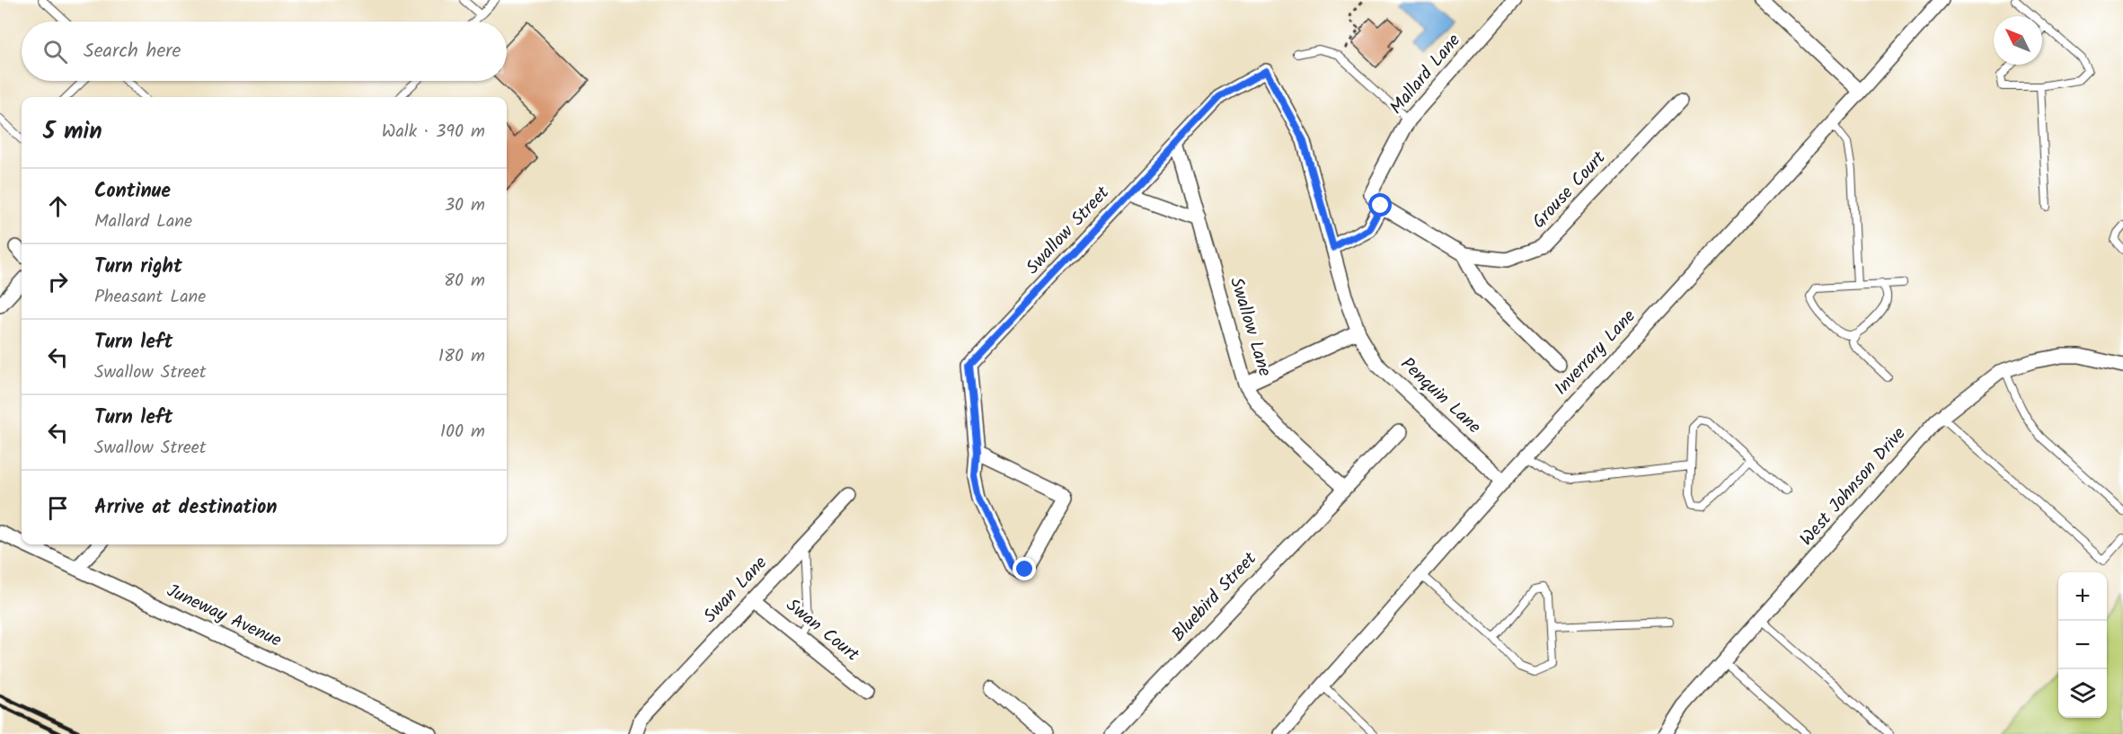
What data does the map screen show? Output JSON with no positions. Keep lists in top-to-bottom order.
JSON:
{
  "streets": {
    "street": [
      "Mallard Lane",
      "Grouse Court",
      "Swallow Street",
      "Swallow Lane",
      "Inverrary Lane",
      "Penquin Lane",
      "West Johnson Drive",
      "Swan Lane",
      "Bluebird Street",
      "Juneway Avenue",
      "Swan Court"
    ]
  },
  "crossings": [
    ["Swallow Street", "Swallow Lane"],
    ["Swallow Street", "Penquin Lane"],
    ["Swallow Lane", "Bluebird Street"],
    ["Inverrary Lane", "Penquin Lane"],
    ["Swan Lane", "Swan Court"]
  ],
  "north": "top left",
  "page": {
    "search": "Search here",
    "heading": ["5 min", "Walk · 390 m"],
    "list": [
      ["Continue", "Mallard Lane", "30 m"],
      ["Turn right", "Pheasant Lane", "80 m"],
      ["Turn left", "Swallow Street", "180 m"],
      ["Turn left", "Swallow Street", "100 m"],
      "Arrive at destination"
    ],
    "map_buttons": ["+", "−"]
  }
}
